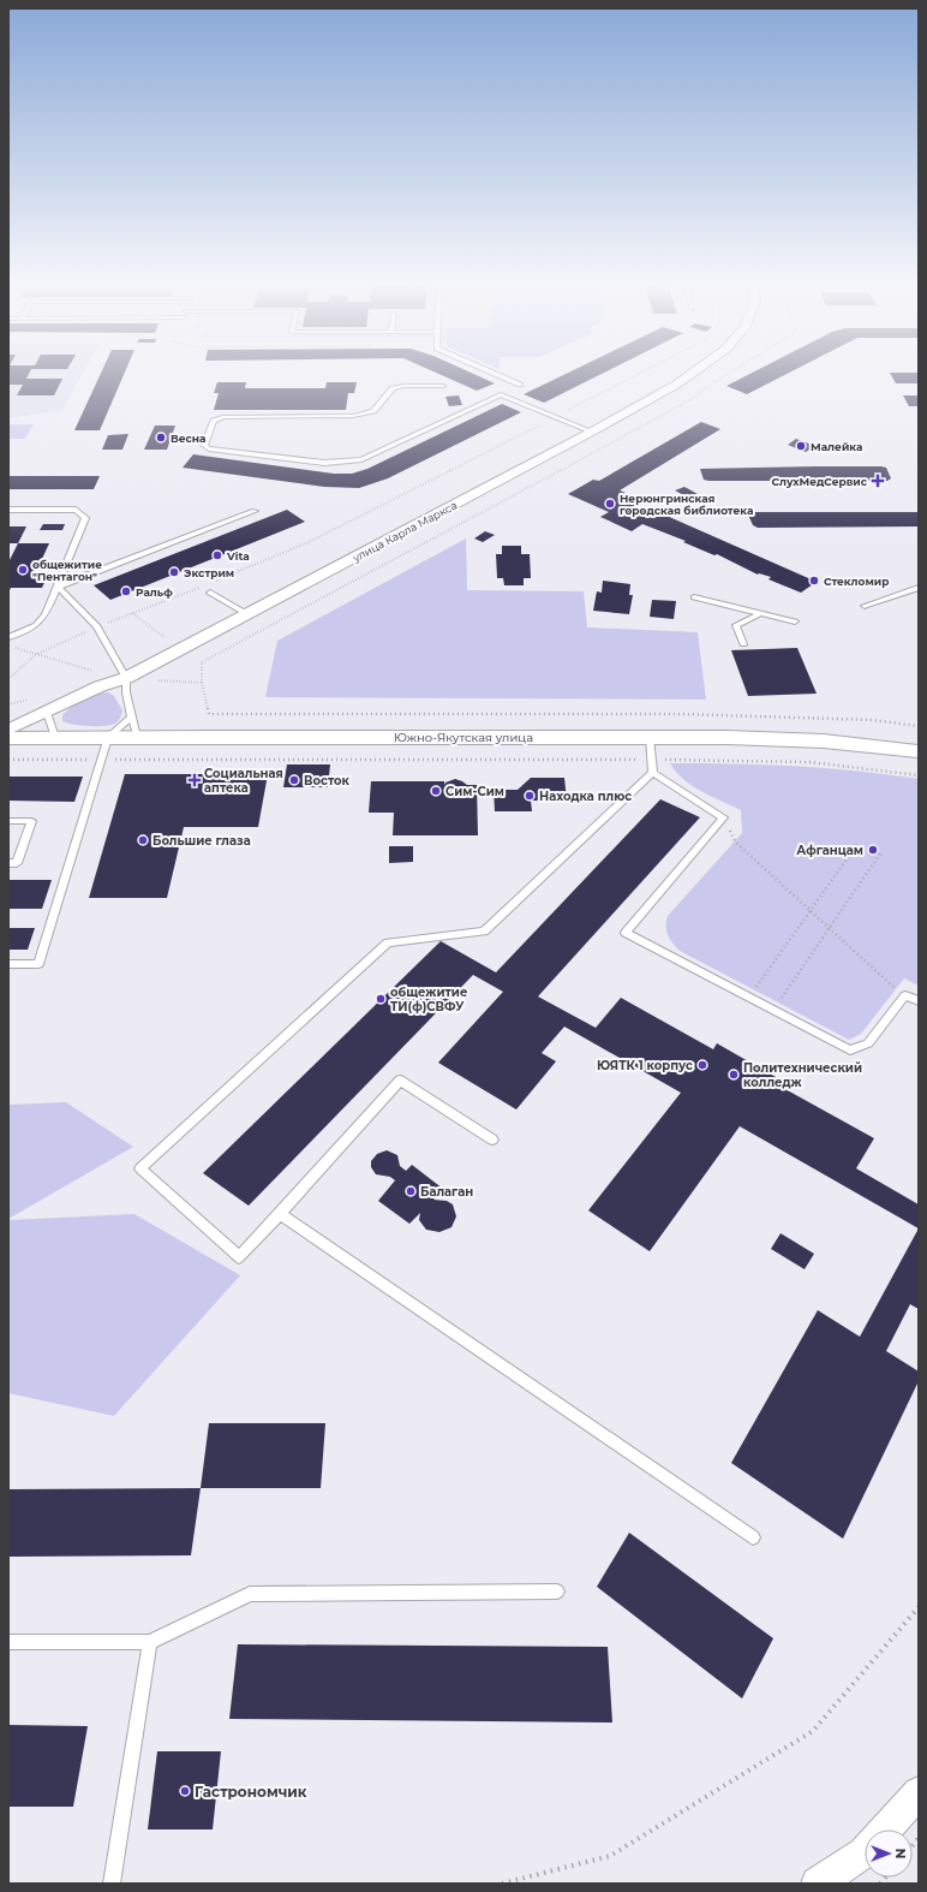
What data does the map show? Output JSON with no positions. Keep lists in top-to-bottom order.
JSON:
{
  "streets": {
    "street": ["улица Карла Маркса", "Южно-Якутская улица"]
  },
  "places": {
    "other": [
      "Весна",
      "Малейка",
      "Нерюнгринская городская библиотека",
      "Vita",
      "общежитие \"Пентагон\"",
      "Экстрим",
      "Стекломир",
      "Ральф",
      "Восток",
      "Сим-Сим",
      "Находка плюс",
      "Большие глаза",
      "Афганцам",
      "общежитие ТИ(ф)СВФУ",
      "ЮЯТК 1 корпус",
      "Политехнический колледж",
      "Балаган",
      "Гастрономчик"
    ],
    "health": ["СлухМедСервис", "Социальная аптека"]
  },
  "north": "right"
}
